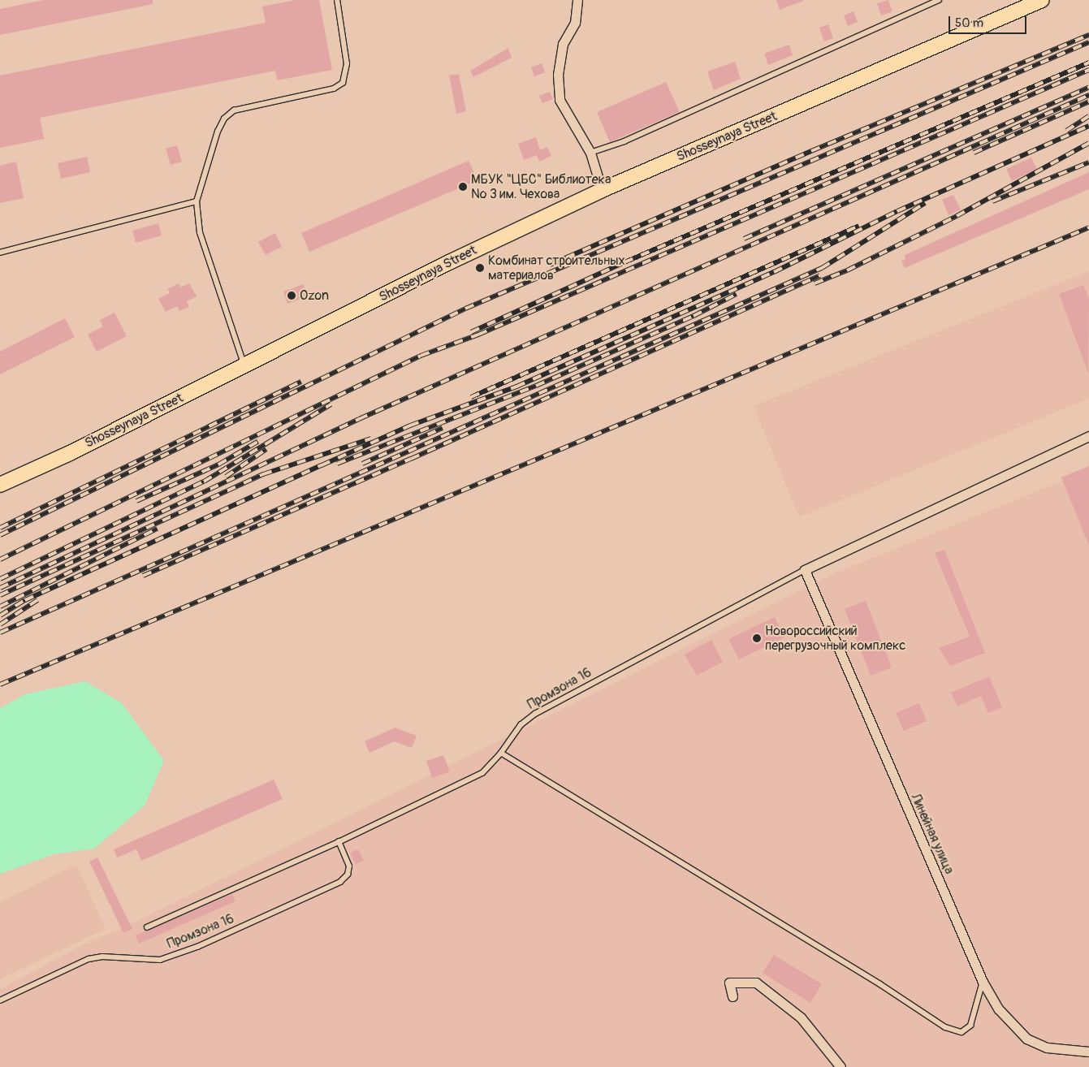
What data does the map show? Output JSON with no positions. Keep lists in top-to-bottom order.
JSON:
{
  "streets": {
    "main road": ["Shosseynaya Street"],
    "street": ["Линейная улица"],
    "lane": ["Промзона 16"]
  },
  "crossings": [
    ["Промзона 16", "Линейная улица"]
  ],
  "places": [
    "МБУК \"ЦБС\" Библиотека № 3 им. Чехова",
    "Комбинат строительных материалов",
    "Ozon",
    "Новороссийский перегрузочный комплекс"
  ],
  "scale_bar": "50 m"
}
